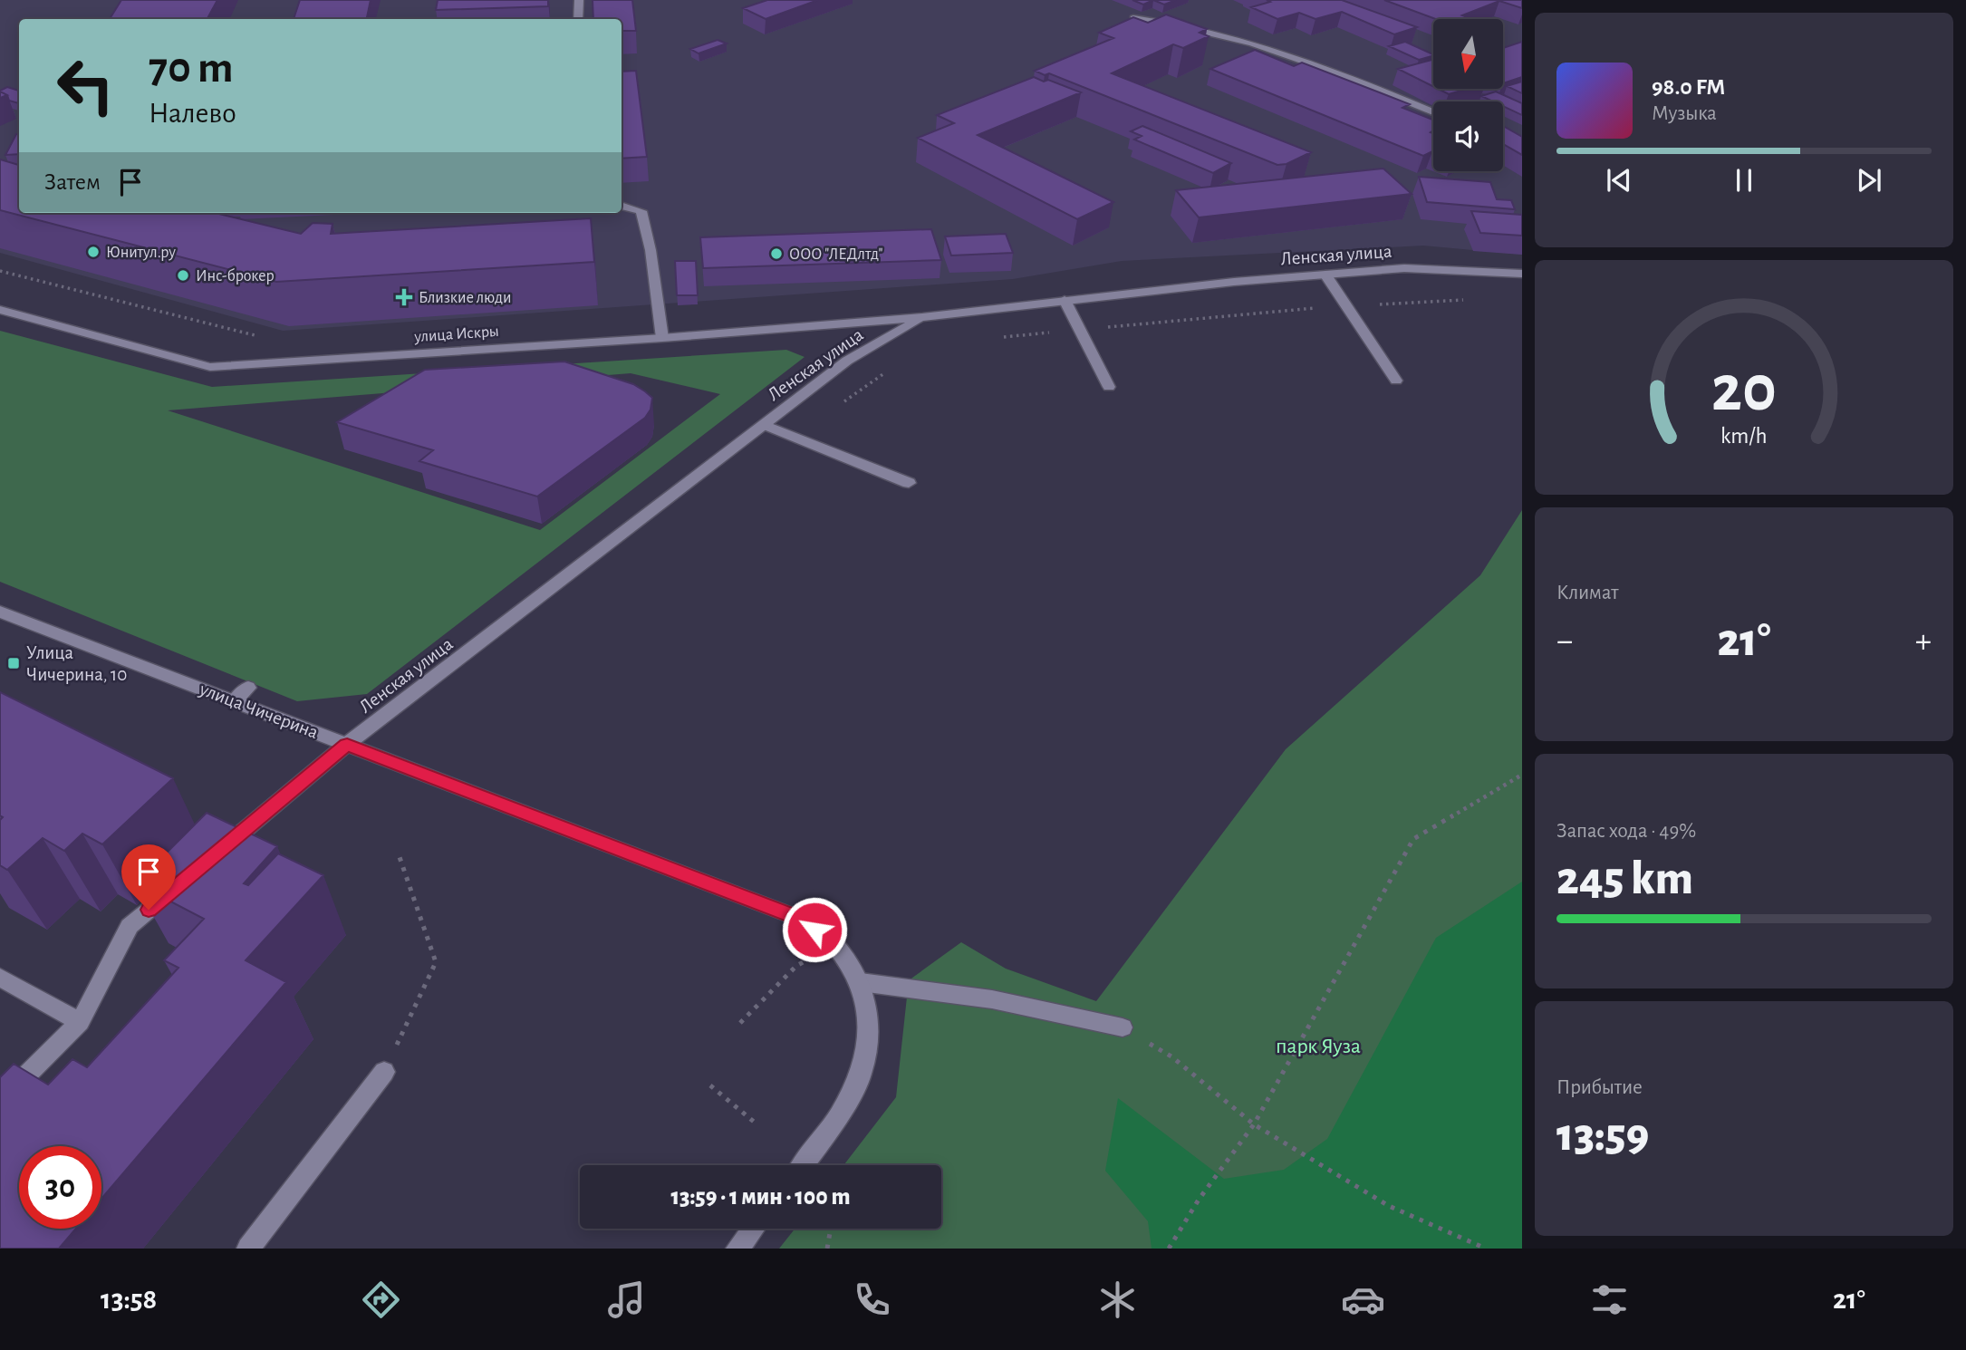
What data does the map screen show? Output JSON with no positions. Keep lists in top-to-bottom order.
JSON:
{
  "streets": {
    "street": ["Ленская улица", "улица Искры", "улица Чичерина"]
  },
  "crossings": [
    ["Ленская улица", "улица Искры"],
    ["Ленская улица", "улица Чичерина"]
  ],
  "parks": ["парк Яуза"],
  "places": {
    "other": ["Юнитул.ру", "ООО \"ЛЕДлтд\"", "Инс-брокер"],
    "health": ["Близкие люди"],
    "transit": ["Улица Чичерина, 10"]
  },
  "north": "bottom",
  "page": {
    "turn": ["70 m", "Налево"],
    "song": ["98.0 FM", "Музыка"],
    "then": "Затем",
    "tile": [
      "Климат",
      ["Запас хода · 49%", "245 km"],
      ["Прибытие", "13:59"]
    ],
    "heat": ["−", "21°", "+"],
    "limit": "30",
    "trip": "13:59 · 1 мин · 100 m",
    "tabs": ["13:58", "21°"],
    "gauge": ["20", "km/h"]
  }
}
